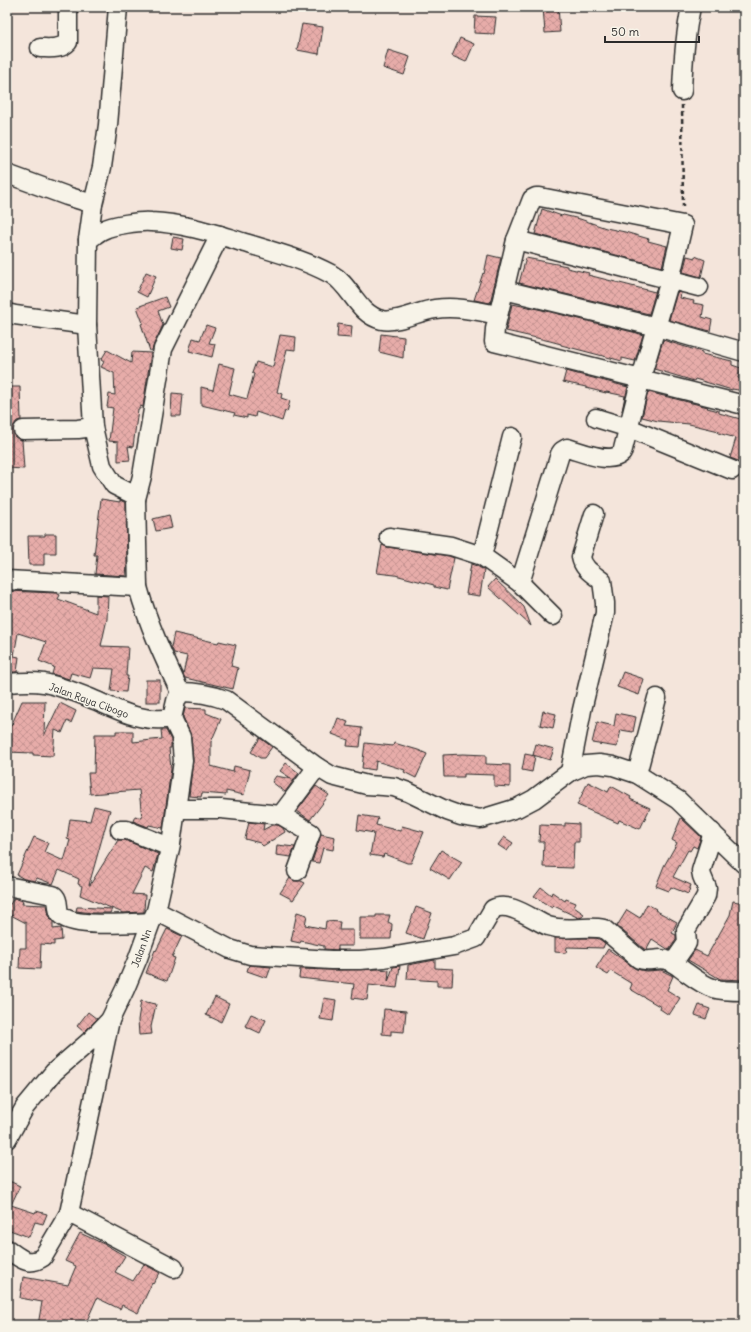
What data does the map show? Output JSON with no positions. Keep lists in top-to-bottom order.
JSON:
{
  "streets": {
    "street": ["Jalan Raya Cibogo", "Jalan Nn"]
  },
  "crossings": [
    ["Jalan Raya Cibogo", "Jalan Nn"]
  ],
  "scale_bar": "50 m"
}
